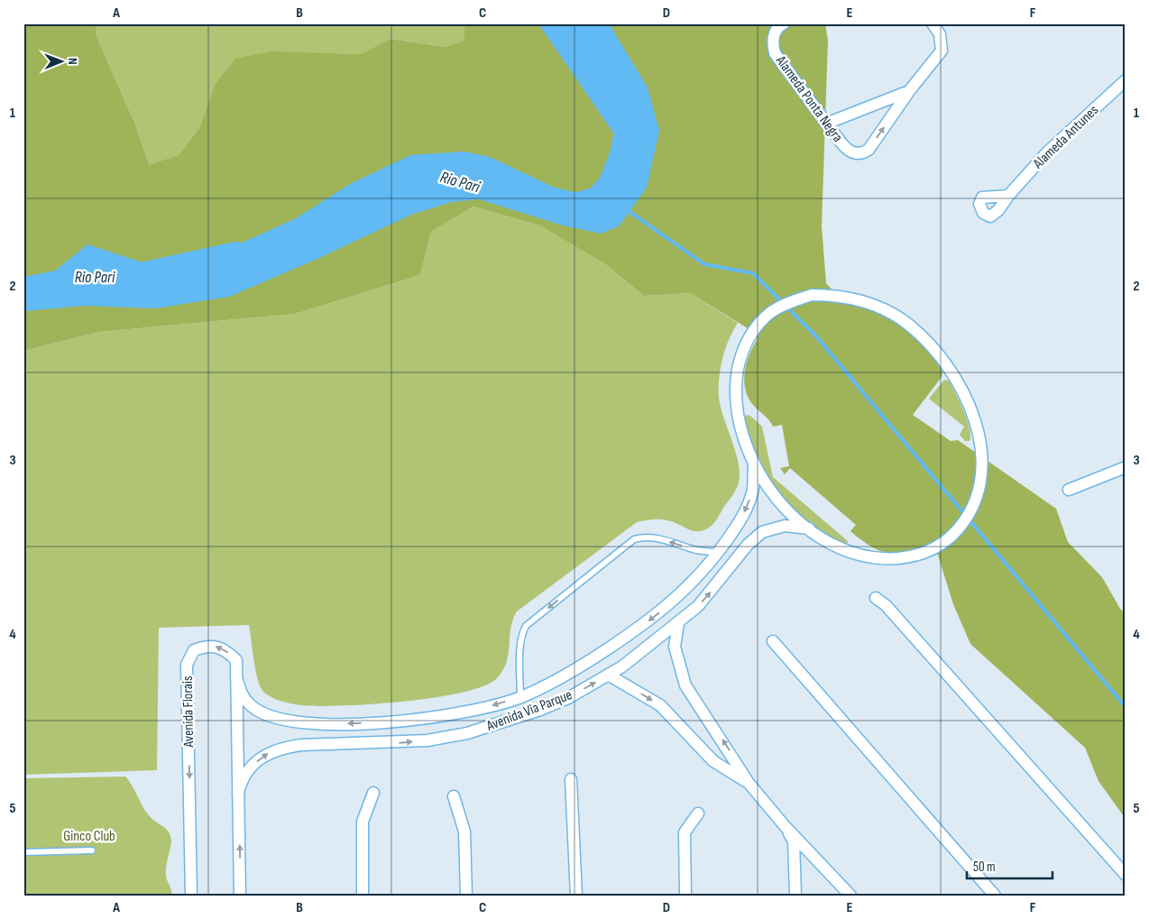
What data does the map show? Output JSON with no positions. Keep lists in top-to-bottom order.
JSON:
{
  "streets": {
    "street": [
      "Alameda Ponta Negra",
      "Alameda Antunes",
      "Avenida Via Parque",
      "Avenida Florais"
    ]
  },
  "crossings": [
    ["Avenida Via Parque", "Avenida Florais"]
  ],
  "water": ["Rio Pari"],
  "parks": ["Ginco Club"],
  "scale_bar": "50 m",
  "north": "right",
  "grid": {
    "columns": [
      "A",
      "B",
      "C",
      "D",
      "E",
      "F"
    ],
    "rows": [
      "1",
      "2",
      "3",
      "4",
      "5"
    ]
  }
}
